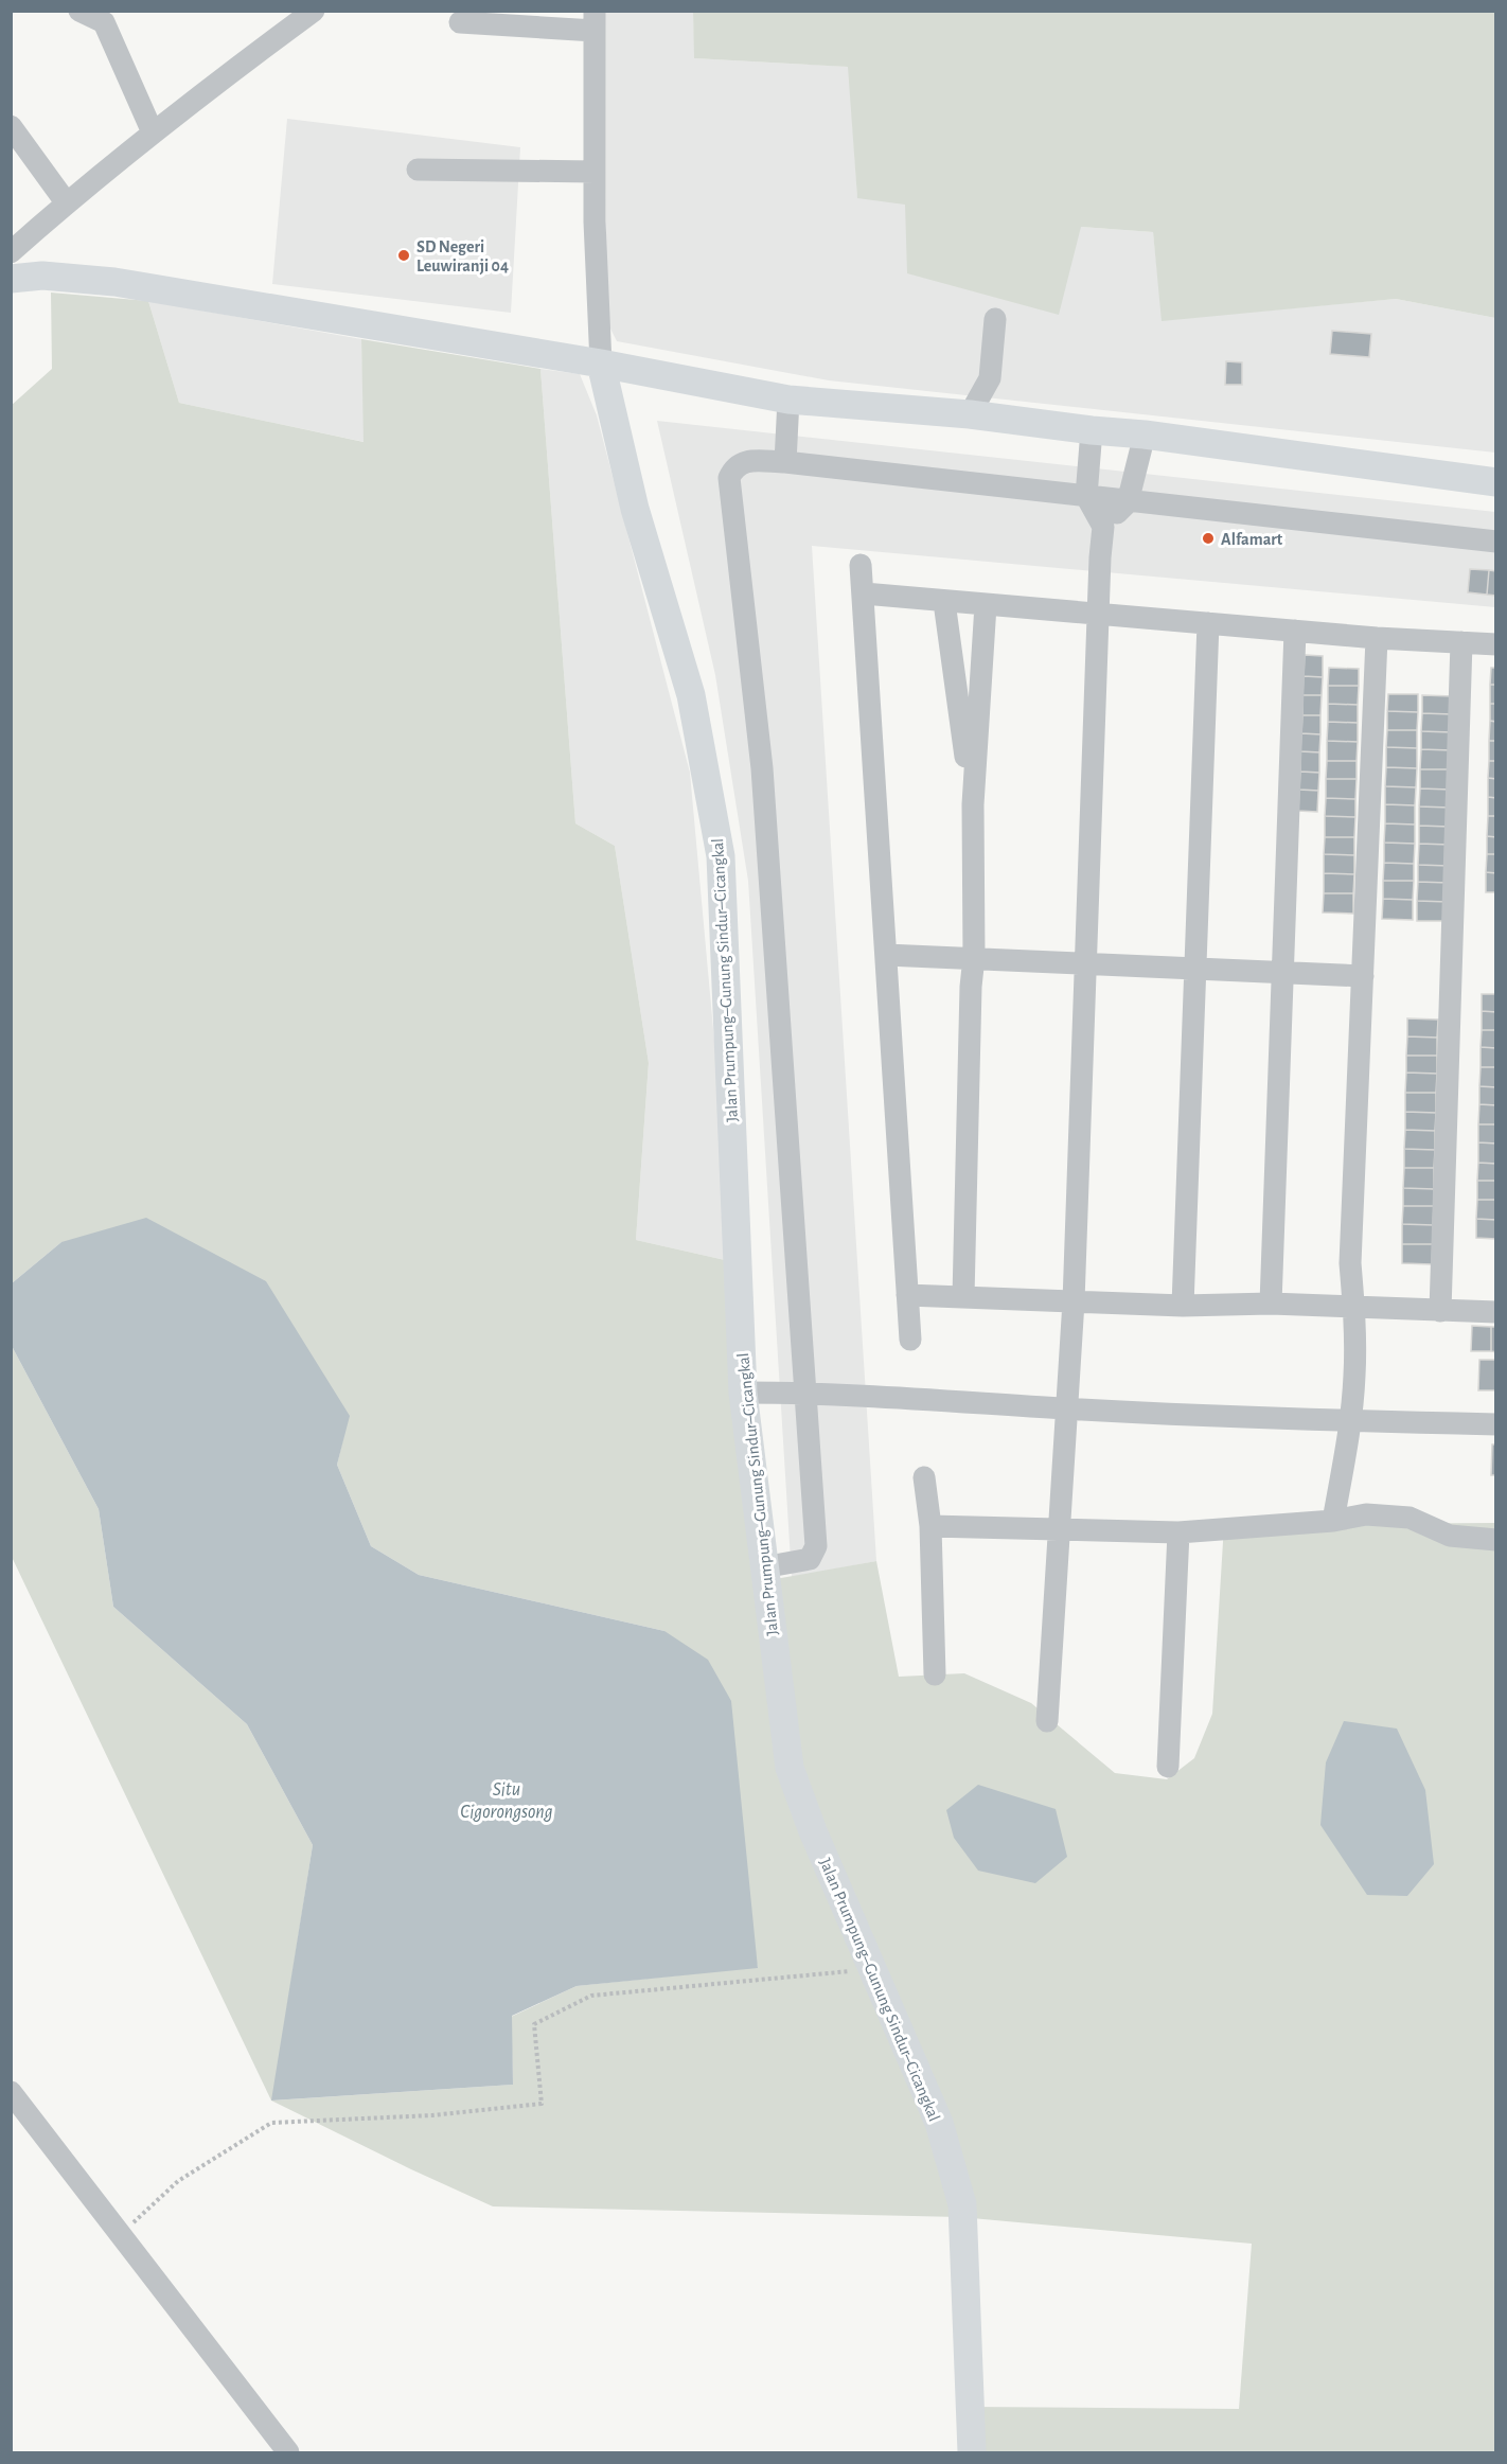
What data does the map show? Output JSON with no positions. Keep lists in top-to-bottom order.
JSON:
{
  "streets": {
    "main road": ["Jalan Prumpung–Gunung Sindur–Cicangkal"]
  },
  "water": ["Situ Cigorongsong"],
  "places": ["SD Negeri Leuwiranji 04", "Alfamart"]
}
